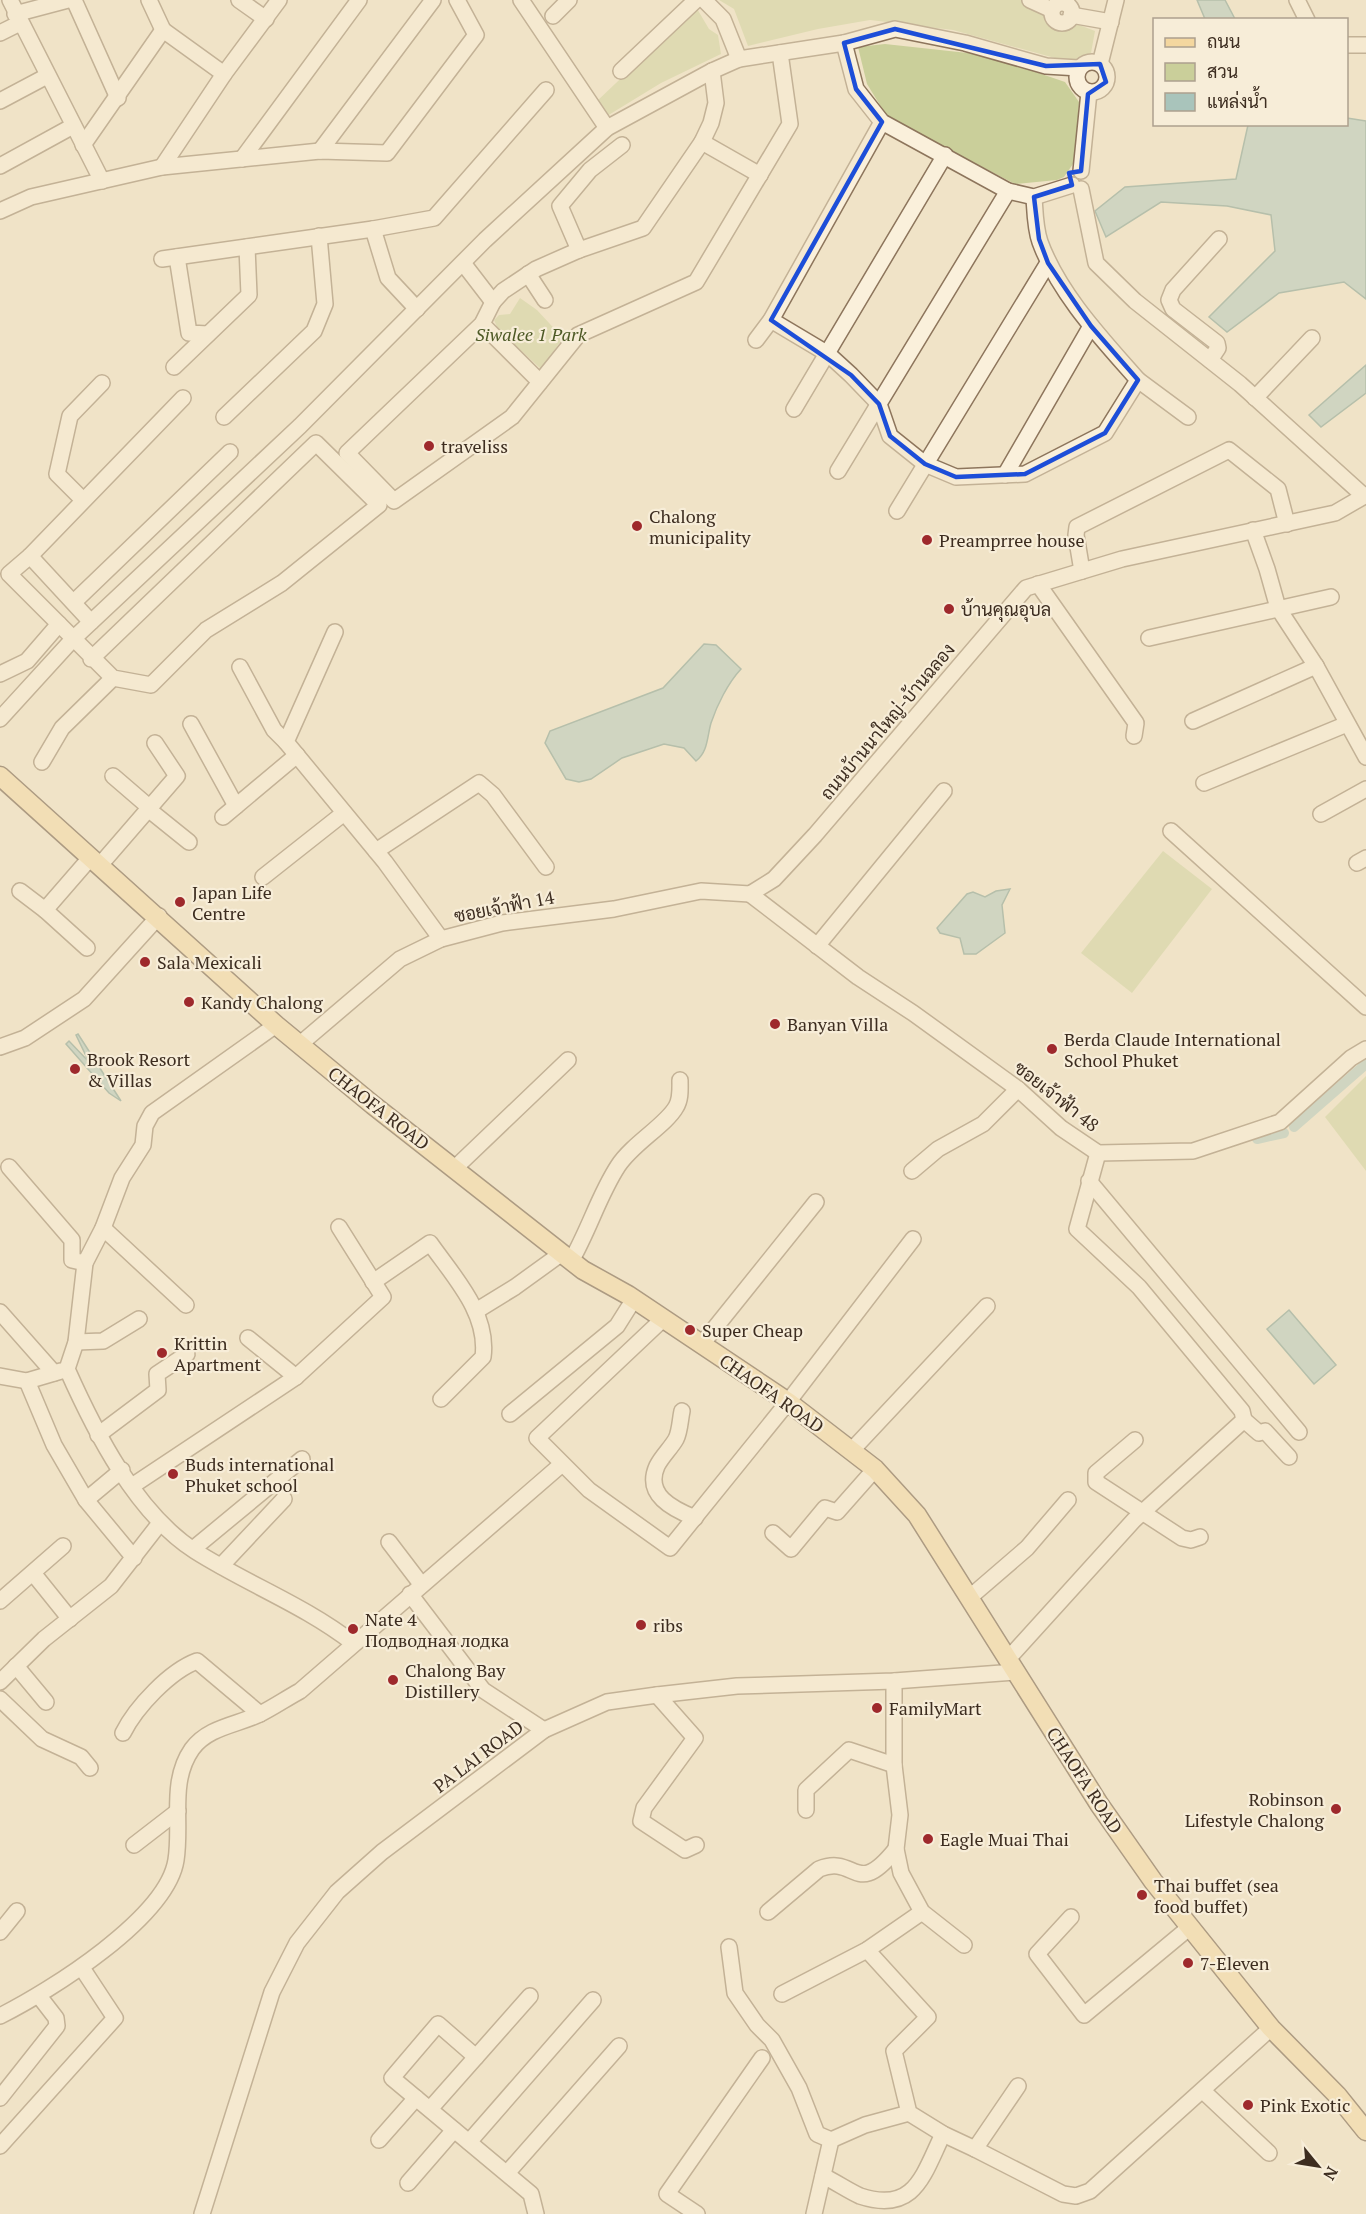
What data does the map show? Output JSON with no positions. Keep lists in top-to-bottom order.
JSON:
{
  "streets": {
    "main road": ["CHAOFA ROAD"],
    "street": [
      "ถนนบ้านนาใหญ่-บ้านฉลอง",
      "ซอยเจ้าฟ้า 14",
      "ซอยเจ้าฟ้า 48",
      "PA LAI ROAD"
    ]
  },
  "crossings": [
    ["ถนนบ้านนาใหญ่-บ้านฉลอง", "ซอยเจ้าฟ้า 14"],
    ["ถนนบ้านนาใหญ่-บ้านฉลอง", "ซอยเจ้าฟ้า 48"],
    ["ซอยเจ้าฟ้า 14", "ซอยเจ้าฟ้า 48"],
    ["ซอยเจ้าฟ้า 14", "CHAOFA ROAD"],
    ["CHAOFA ROAD", "PA LAI ROAD"]
  ],
  "parks": ["Siwalee 1 Park"],
  "places": [
    "traveliss",
    "Chalong municipality",
    "Preamprree house",
    "บ้านคุณอุบล",
    "Japan Life Centre",
    "Sala Mexicali",
    "Kandy Chalong",
    "Banyan Villa",
    "Berda Claude International School Phuket",
    "Brook Resort & Villas",
    "Super Cheap",
    "Krittin Apartment",
    "Buds international Phuket school",
    "ribs",
    "Nate 4 Подводная лодка",
    "Chalong Bay Distillery",
    "FamilyMart",
    "Robinson Lifestyle Chalong",
    "Eagle Muai Thai",
    "Thai buffet (sea food buffet)",
    "7-Eleven",
    "Pink Exotic"
  ],
  "legend": ["ถนน", "สวน", "แหล่งน้ำ"],
  "north": "bottom right"
}
